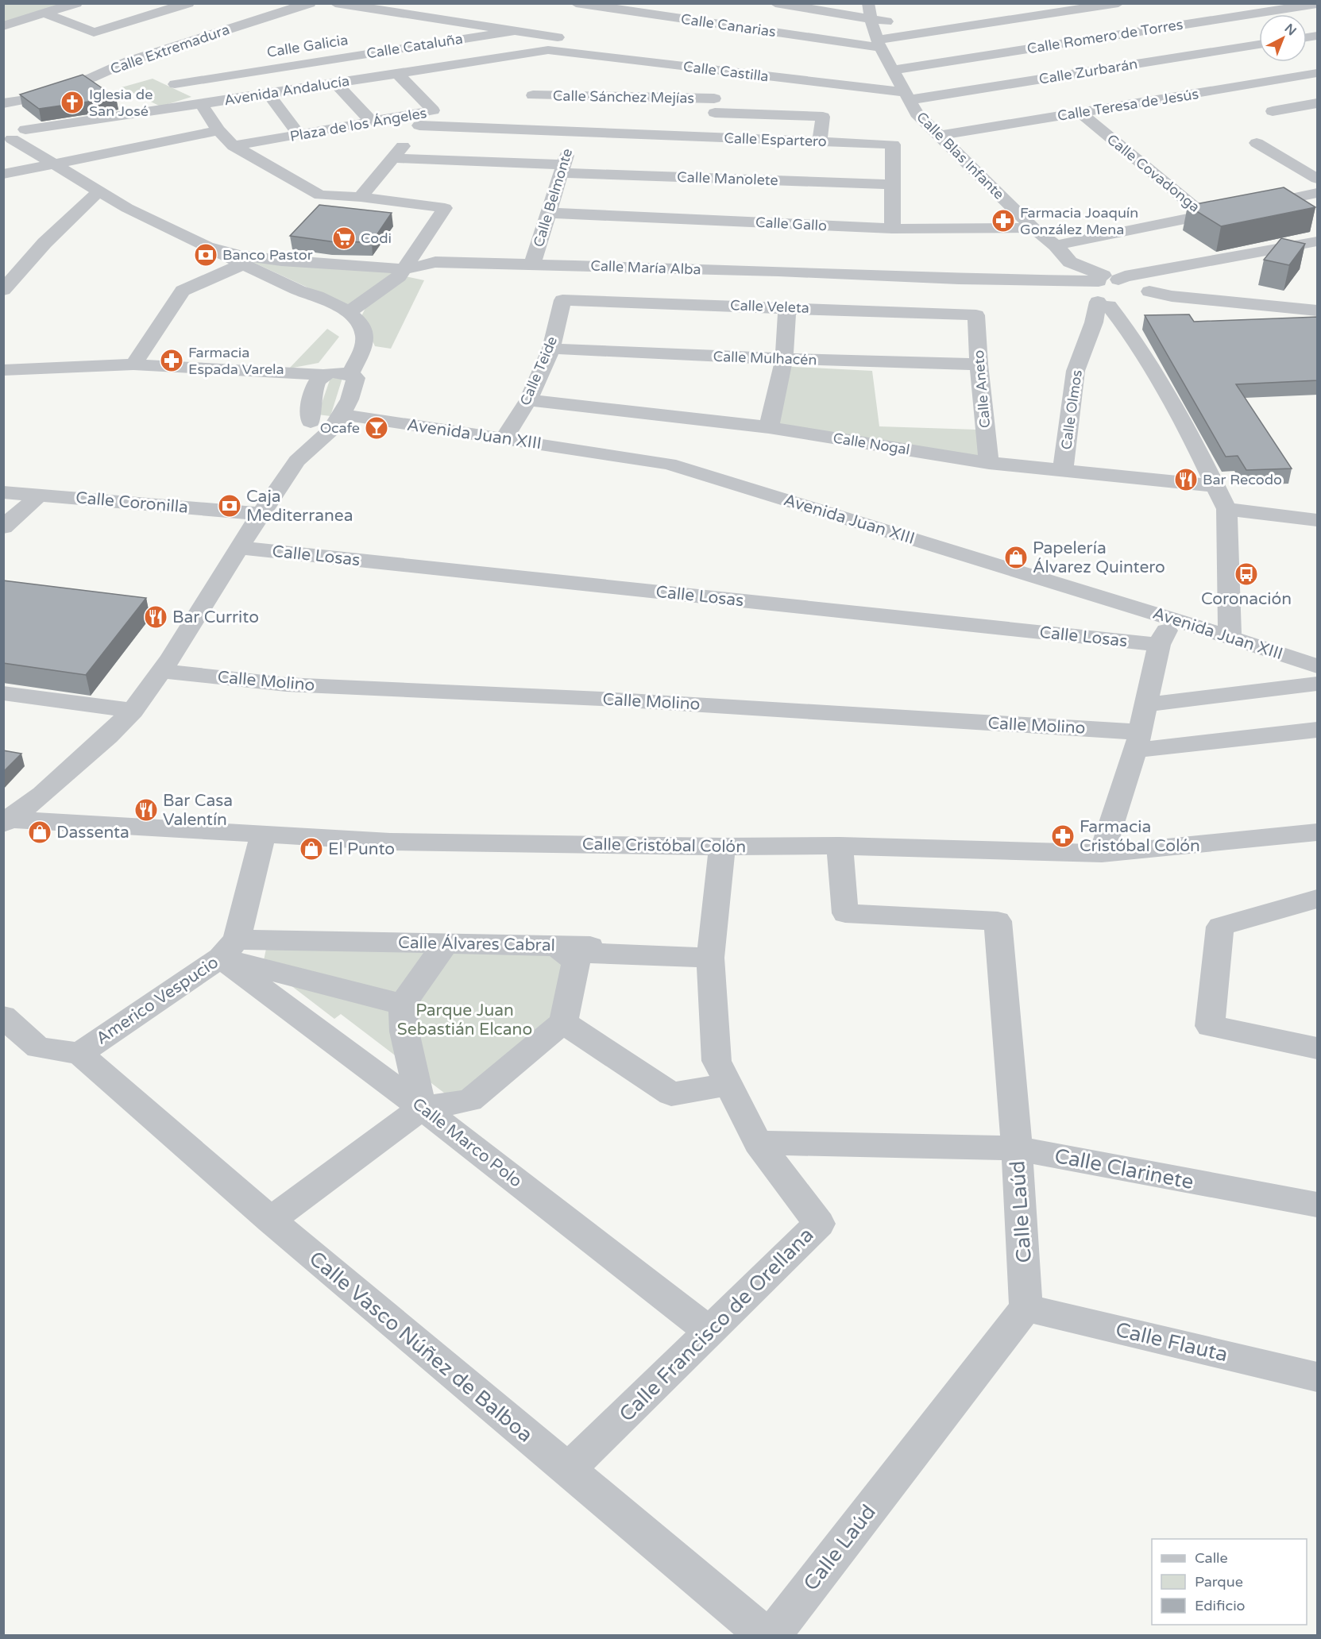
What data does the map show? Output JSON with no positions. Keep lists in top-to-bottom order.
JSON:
{
  "streets": {
    "street": [
      "Calle Canarias",
      "Calle Romero de Torres",
      "Calle Cataluña",
      "Calle Extremadura",
      "Calle Castilla",
      "Calle Zurbarán",
      "Avenida Andalucía",
      "Calle Sánchez Mejías",
      "Calle Teresa de Jesús",
      "Plaza de los Ángeles",
      "Calle Espartero",
      "Calle Blas Infante",
      "Calle Covadonga",
      "Calle Manolete",
      "Calle Belmonte",
      "Calle Gallo",
      "Calle María Alba",
      "Calle Veleta",
      "Calle Mulhacén",
      "Calle Teide",
      "Calle Aneto",
      "Calle Olmos",
      "Avenida Juan XIII",
      "Calle Nogal",
      "Calle Coronilla",
      "Calle Losas",
      "Calle Molino",
      "Calle Cristóbal Colón",
      "Calle Álvares Cabral",
      "Americo Vespucio",
      "Calle Marco Polo",
      "Calle Clarinete",
      "Calle Laúd",
      "Calle Francisco de Orellana",
      "Calle Flauta",
      "Calle Vasco Núñez de Balboa"
    ]
  },
  "crossings": [
    ["Calle Canarias", "Calle Blas Infante"],
    ["Calle Romero de Torres", "Calle Blas Infante"],
    ["Calle Castilla", "Calle Zurbarán"],
    ["Calle Castilla", "Avenida Andalucía"],
    ["Calle Castilla", "Calle Blas Infante"],
    ["Calle Zurbarán", "Calle Blas Infante"],
    ["Calle Sánchez Mejías", "Calle Espartero"],
    ["Calle Teresa de Jesús", "Calle Blas Infante"],
    ["Calle Teresa de Jesús", "Calle Covadonga"],
    ["Plaza de los Ángeles", "Calle Espartero"],
    ["Plaza de los Ángeles", "Calle Manolete"],
    ["Calle Espartero", "Calle Manolete"],
    ["Calle Espartero", "Calle Belmonte"],
    ["Calle Espartero", "Calle Gallo"],
    ["Calle Blas Infante", "Calle Gallo"],
    ["Calle Blas Infante", "Calle María Alba"],
    ["Calle Blas Infante", "Calle Olmos"],
    ["Calle Manolete", "Calle Belmonte"],
    ["Calle Belmonte", "Calle Gallo"],
    ["Calle Belmonte", "Calle María Alba"],
    ["Calle María Alba", "Calle Olmos"],
    ["Calle Veleta", "Calle Teide"],
    ["Calle Veleta", "Calle Aneto"],
    ["Calle Mulhacén", "Calle Teide"],
    ["Calle Mulhacén", "Calle Aneto"],
    ["Calle Teide", "Avenida Juan XIII"],
    ["Calle Teide", "Calle Nogal"],
    ["Calle Aneto", "Calle Nogal"],
    ["Calle Olmos", "Calle Nogal"],
    ["Calle Cristóbal Colón", "Calle Laúd"],
    ["Calle Cristóbal Colón", "Calle Francisco de Orellana"],
    ["Calle Álvares Cabral", "Americo Vespucio"],
    ["Calle Álvares Cabral", "Calle Marco Polo"],
    ["Calle Álvares Cabral", "Calle Francisco de Orellana"],
    ["Americo Vespucio", "Calle Marco Polo"],
    ["Americo Vespucio", "Calle Vasco Núñez de Balboa"],
    ["Calle Marco Polo", "Calle Francisco de Orellana"],
    ["Calle Clarinete", "Calle Laúd"],
    ["Calle Clarinete", "Calle Francisco de Orellana"],
    ["Calle Laúd", "Calle Flauta"],
    ["Calle Francisco de Orellana", "Calle Vasco Núñez de Balboa"]
  ],
  "parks": ["Parque Juan Sebastián Elcano"],
  "places": {
    "church": ["Iglesia de San José"],
    "pharmacy": ["Farmacia Joaquín González Mena", "Farmacia Espada Varela", "Farmacia Cristóbal Colón"],
    "supermarket": ["Codi"],
    "bank": ["Banco Pastor", "Caja Mediterranea"],
    "bar": ["Ocafe"],
    "restaurant": ["Bar Recodo", "Bar Currito", "Bar Casa Valentín"],
    "shop": ["Papelería Álvarez Quintero", "Dassenta", "El Punto"],
    "bus stop": ["Coronación"]
  },
  "legend": ["Calle", "Parque", "Edificio"],
  "north": "top right"
}
